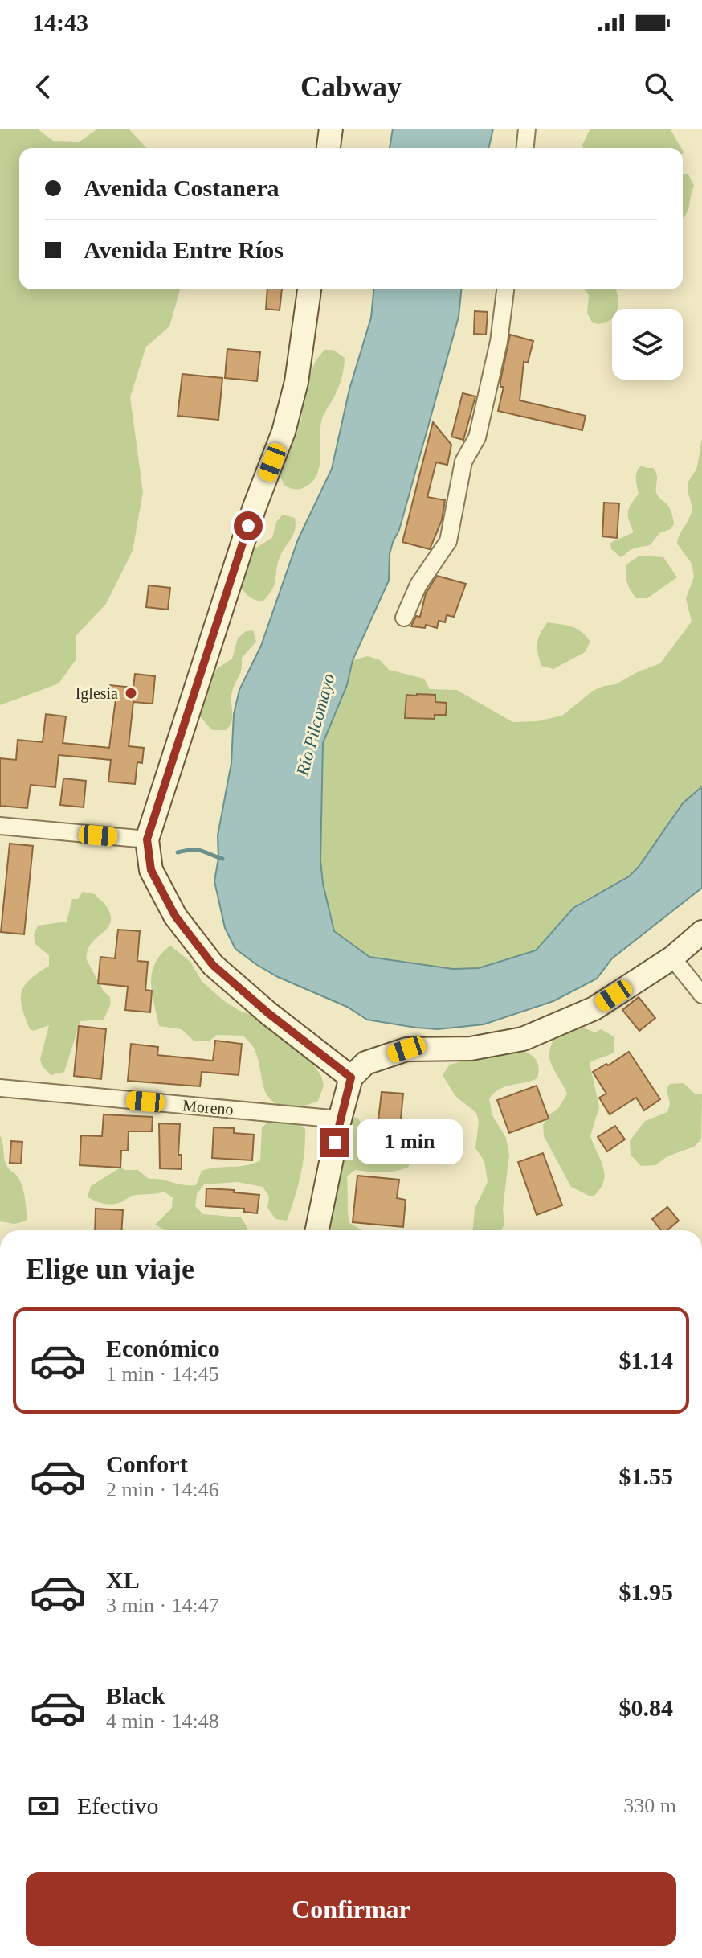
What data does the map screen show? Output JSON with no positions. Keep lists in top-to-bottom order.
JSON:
{
  "streets": {
    "street": ["Moreno"]
  },
  "water": ["Río Pilcomayo"],
  "places": ["Iglesia"],
  "page": {
    "status": "14:43",
    "header": "Cabway",
    "banner": ["Avenida Costanera", "Avenida Entre Ríos"],
    "bubble": "1 min",
    "heading": "Elige un viaje",
    "list": [
      {
        "name": "Económico",
        "note": "1 min · 14:45",
        "value": "$1.14"
      },
      {
        "name": "Confort",
        "note": "2 min · 14:46",
        "value": "$1.55"
      },
      {
        "name": "XL",
        "note": "3 min · 14:47",
        "value": "$1.95"
      },
      {
        "name": "Black",
        "note": "4 min · 14:48",
        "value": "$0.84"
      }
    ],
    "pay": ["Efectivo", "330 m"],
    "buttons": "Confirmar"
  }
}
